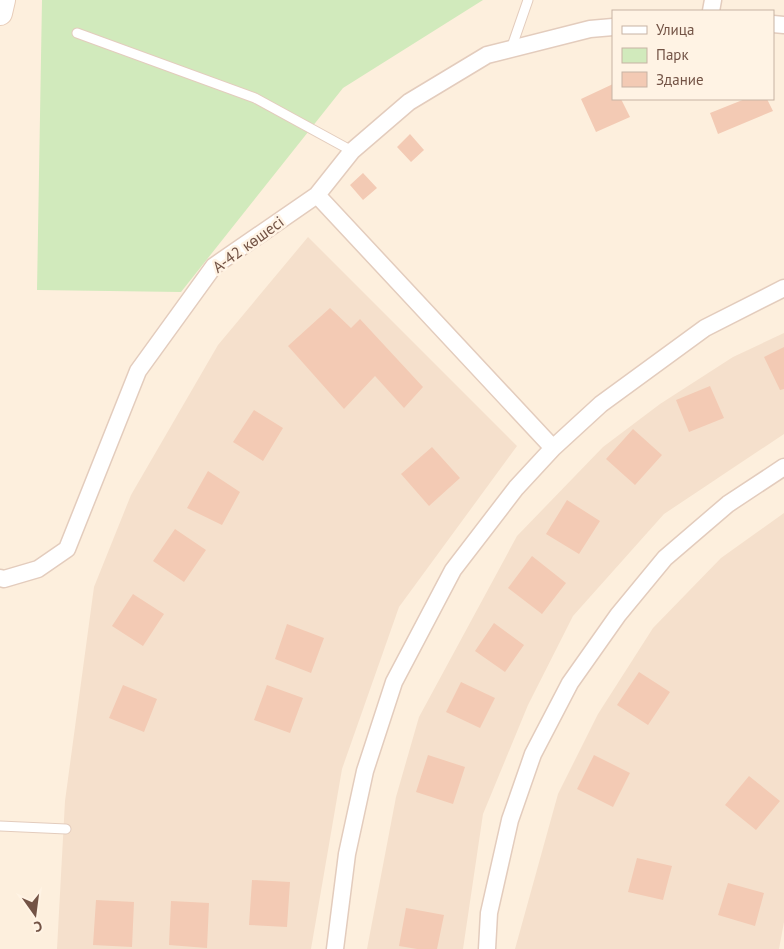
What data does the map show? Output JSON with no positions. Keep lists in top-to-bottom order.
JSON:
{
  "streets": {
    "street": ["А-42 көшесі"]
  },
  "legend": ["Улица", "Парк", "Здание"],
  "north": "bottom"
}
